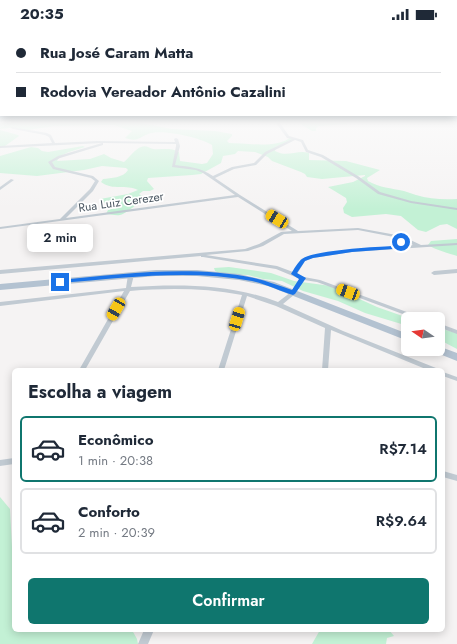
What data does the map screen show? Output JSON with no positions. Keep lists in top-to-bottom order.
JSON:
{
  "streets": {
    "street": ["Rua Luiz Cerezer"]
  },
  "north": "left",
  "page": {
    "status": "20:35",
    "banner": ["Rua José Caram Matta", "Rodovia Vereador Antônio Cazalini"],
    "bubble": "2 min",
    "heading": "Escolha a viagem",
    "list": [
      {
        "name": "Econômico",
        "note": "1 min · 20:38",
        "value": "R$7.14"
      },
      {
        "name": "Conforto",
        "note": "2 min · 20:39",
        "value": "R$9.64"
      }
    ],
    "buttons": "Confirmar"
  }
}
